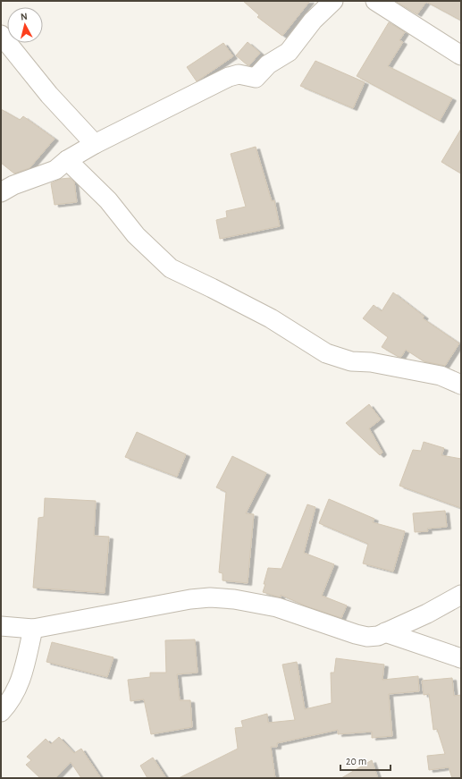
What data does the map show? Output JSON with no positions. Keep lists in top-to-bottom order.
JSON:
{
  "scale_bar": "20 m",
  "north": "top"
}
